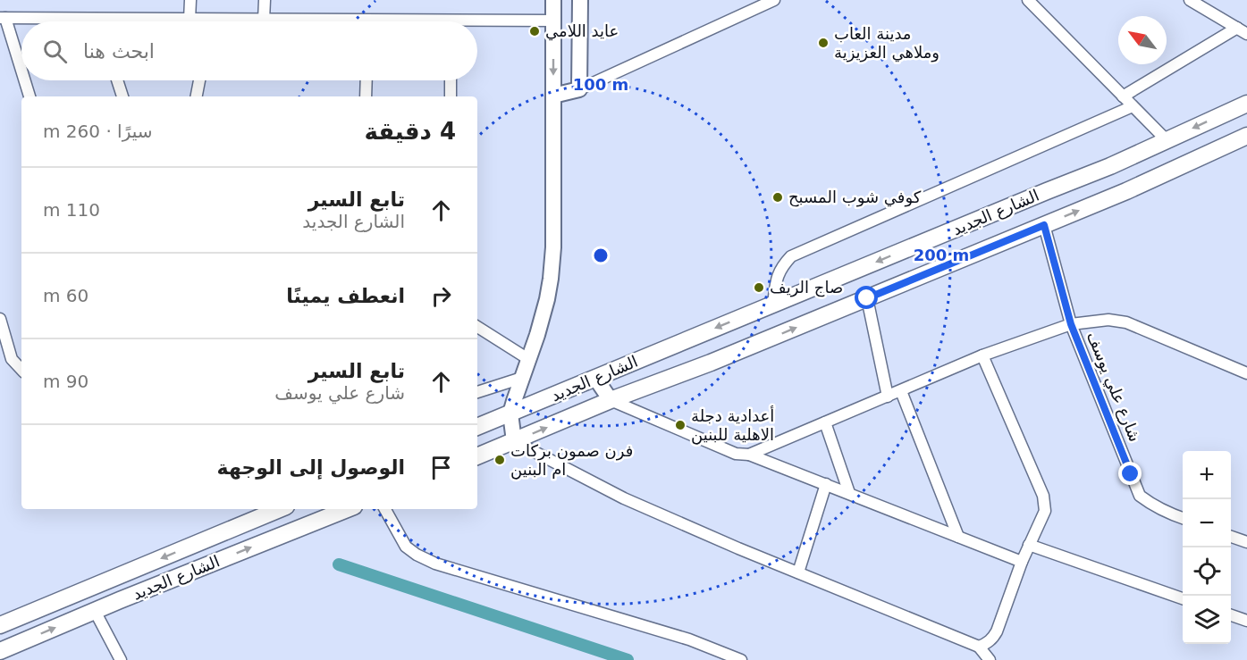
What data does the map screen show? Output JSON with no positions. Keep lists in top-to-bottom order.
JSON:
{
  "streets": {
    "main road": ["الشارع الجديد"],
    "street": ["شارع علي يوسف"]
  },
  "places": [
    "عايد اللامي",
    "مدينة العاب وملاهي العزيزية",
    "كوفي شوب المسبح",
    "صاج الريف",
    "أعدادية دجلة الاهلية للبنين",
    "فرن صمون بركات ام البنين"
  ],
  "north": "top left",
  "page": {
    "search": "ابحث هنا",
    "heading": ["4 دقيقة", "سيرًا · 260 m"],
    "list": [
      ["تابع السير", "الشارع الجديد", "110 m"],
      ["انعطف يمينًا", "60 m"],
      ["تابع السير", "شارع علي يوسف", "90 m"],
      "الوصول إلى الوجهة"
    ],
    "map_buttons": ["+", "−"]
  },
  "rings": ["100 m", "200 m"]
}
